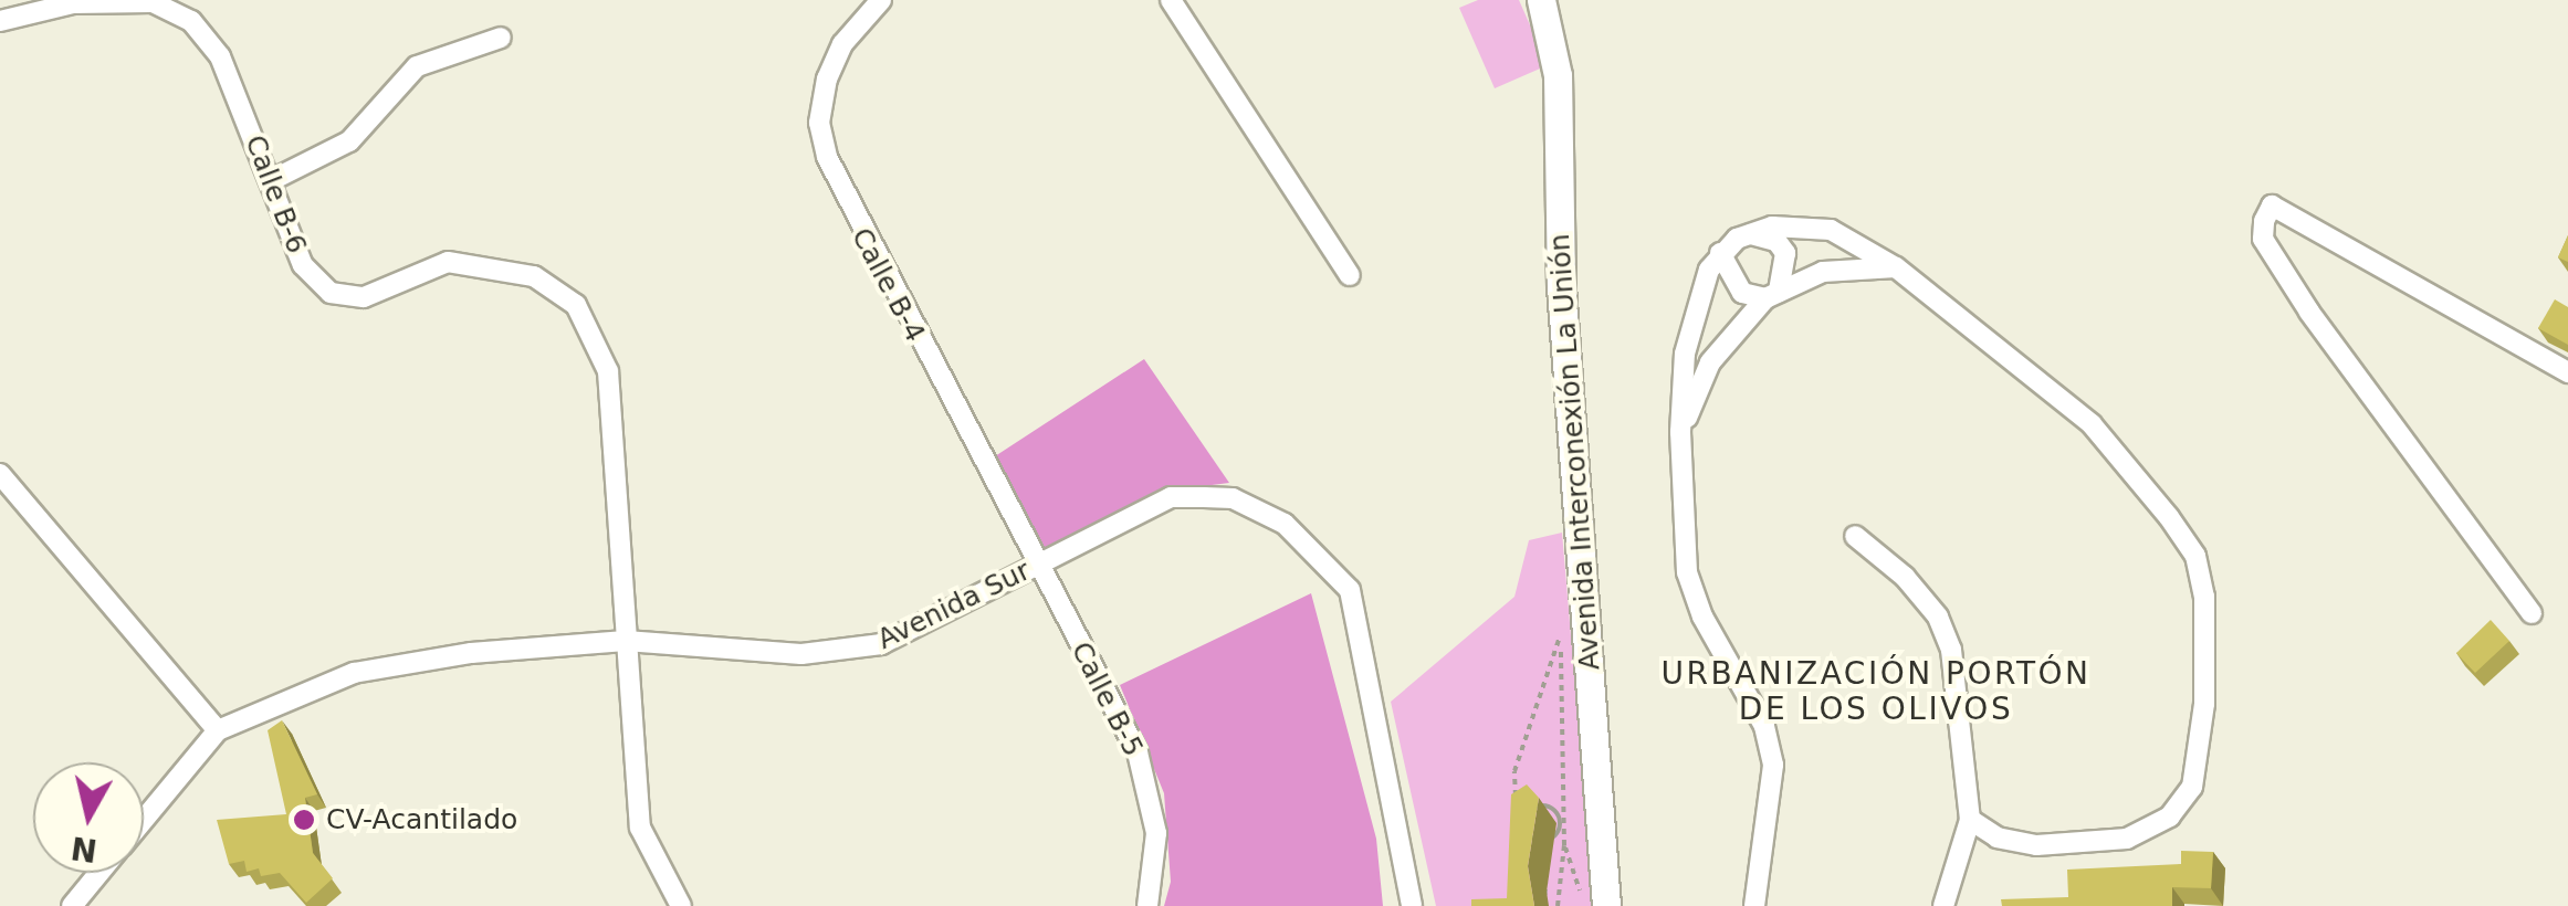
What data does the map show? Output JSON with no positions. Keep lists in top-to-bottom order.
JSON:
{
  "streets": {
    "street": [
      "Calle B-6",
      "Calle B-4",
      "Avenida Interconexión La Unión",
      "Avenida Sur",
      "Calle B-5"
    ]
  },
  "crossings": [
    ["Calle B-6", "Avenida Sur"],
    ["Calle B-4", "Avenida Sur"],
    ["Calle B-4", "Calle B-5"],
    ["Avenida Sur", "Calle B-5"]
  ],
  "districts": ["URBANIZACIÓN PORTÓN DE LOS OLIVOS"],
  "places": ["CV-Acantilado"],
  "north": "bottom"
}
